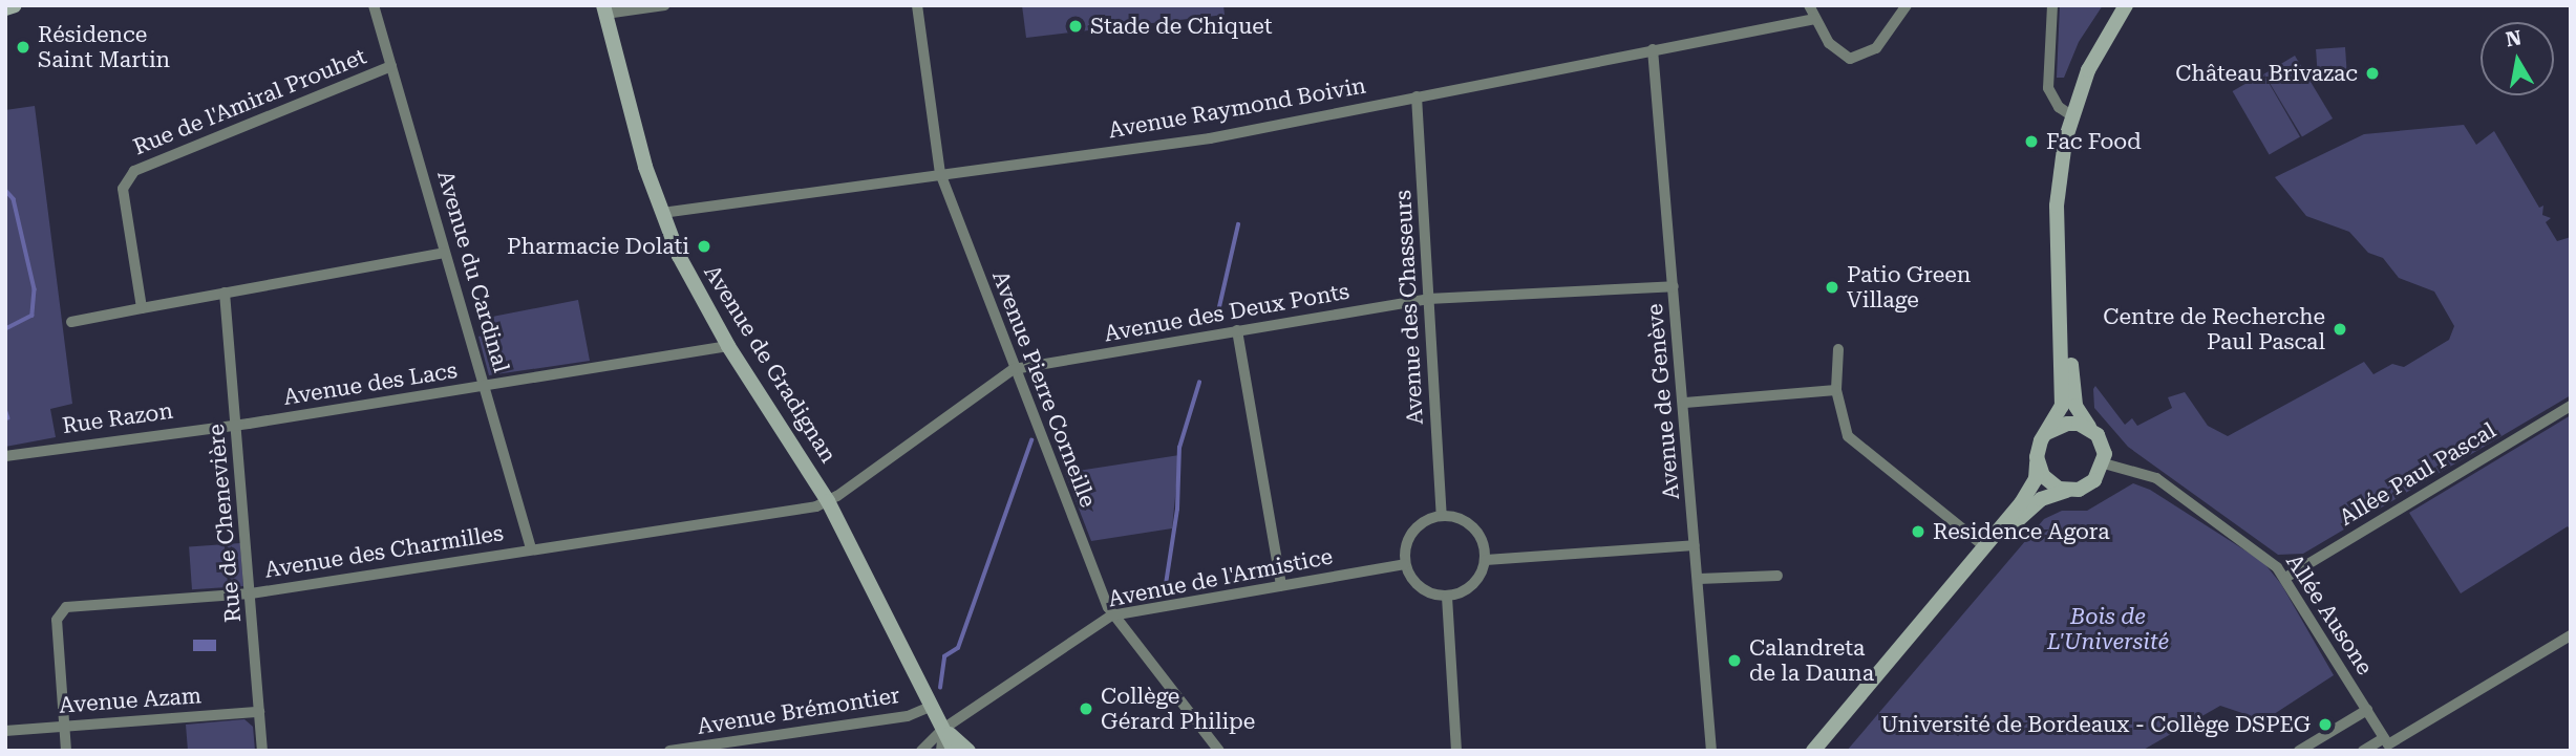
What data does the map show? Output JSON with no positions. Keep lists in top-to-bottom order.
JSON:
{
  "streets": {
    "main road": ["Avenue de Gradignan"],
    "street": [
      "Rue de l'Amiral Prouhet",
      "Avenue Raymond Boivin",
      "Avenue du Cardinal",
      "Avenue des Chasseurs",
      "Avenue des Deux Ponts",
      "Avenue des Lacs",
      "Avenue Pierre Corneille",
      "Avenue de Genève",
      "Rue Razon",
      "Allée Paul Pascal",
      "Rue de Chenevière",
      "Avenue des Charmilles",
      "Avenue de l'Armistice",
      "Allée Ausone",
      "Avenue Azam",
      "Avenue Brémontier"
    ]
  },
  "crossings": [
    ["Rue de l'Amiral Prouhet", "Avenue du Cardinal"],
    ["Avenue Raymond Boivin", "Avenue des Chasseurs"],
    ["Avenue Raymond Boivin", "Avenue de Gradignan"],
    ["Avenue Raymond Boivin", "Avenue Pierre Corneille"],
    ["Avenue Raymond Boivin", "Avenue de Genève"],
    ["Avenue du Cardinal", "Avenue des Lacs"],
    ["Avenue du Cardinal", "Avenue des Charmilles"],
    ["Avenue des Chasseurs", "Avenue des Deux Ponts"],
    ["Avenue des Chasseurs", "Avenue de l'Armistice"],
    ["Avenue des Deux Ponts", "Avenue de Gradignan"],
    ["Avenue des Deux Ponts", "Avenue Pierre Corneille"],
    ["Avenue des Deux Ponts", "Avenue de Genève"],
    ["Avenue des Deux Ponts", "Avenue des Charmilles"],
    ["Avenue de Gradignan", "Avenue des Lacs"],
    ["Avenue de Gradignan", "Avenue des Charmilles"],
    ["Avenue de Gradignan", "Avenue de l'Armistice"],
    ["Avenue de Gradignan", "Avenue Brémontier"],
    ["Avenue des Lacs", "Rue Razon"],
    ["Avenue des Lacs", "Rue de Chenevière"],
    ["Avenue Pierre Corneille", "Avenue de l'Armistice"],
    ["Rue Razon", "Rue de Chenevière"],
    ["Allée Paul Pascal", "Allée Ausone"],
    ["Rue de Chenevière", "Avenue des Charmilles"],
    ["Rue de Chenevière", "Avenue Azam"],
    ["Avenue des Charmilles", "Avenue Azam"]
  ],
  "parks": ["Bois de L'Université"],
  "places": [
    "Stade de Chiquet",
    "Résidence Saint Martin",
    "Château Brivazac",
    "Fac Food",
    "Pharmacie Dolati",
    "Patio Green Village",
    "Centre de Recherche Paul Pascal",
    "Residence Agora",
    "Calandreta de la Dauna",
    "Collège Gérard Philipe",
    "Université de Bordeaux - Collège DSPEG"
  ],
  "north": "top"
}
